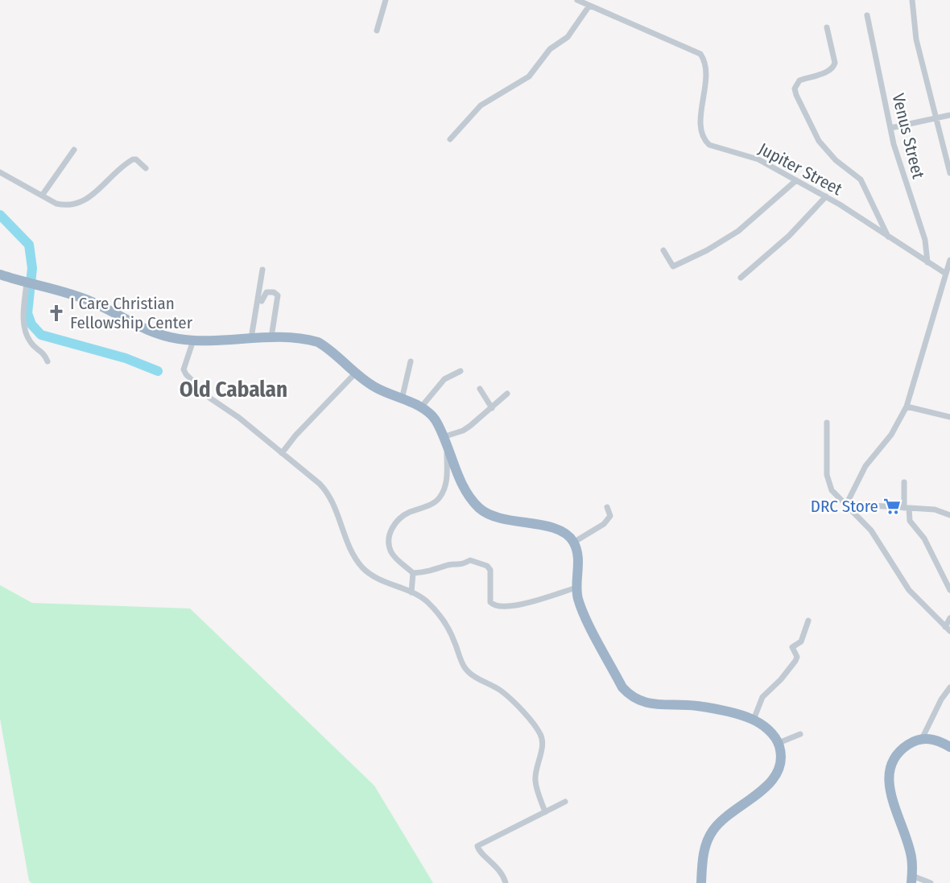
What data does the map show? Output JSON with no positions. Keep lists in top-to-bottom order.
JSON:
{
  "streets": {
    "street": ["Venus Street", "Jupiter Street"]
  },
  "crossings": [
    ["Venus Street", "Jupiter Street"]
  ],
  "districts": ["Old Cabalan"],
  "places": {
    "church": ["I Care Christian Fellowship Center"],
    "supermarket": ["DRC Store"]
  }
}
